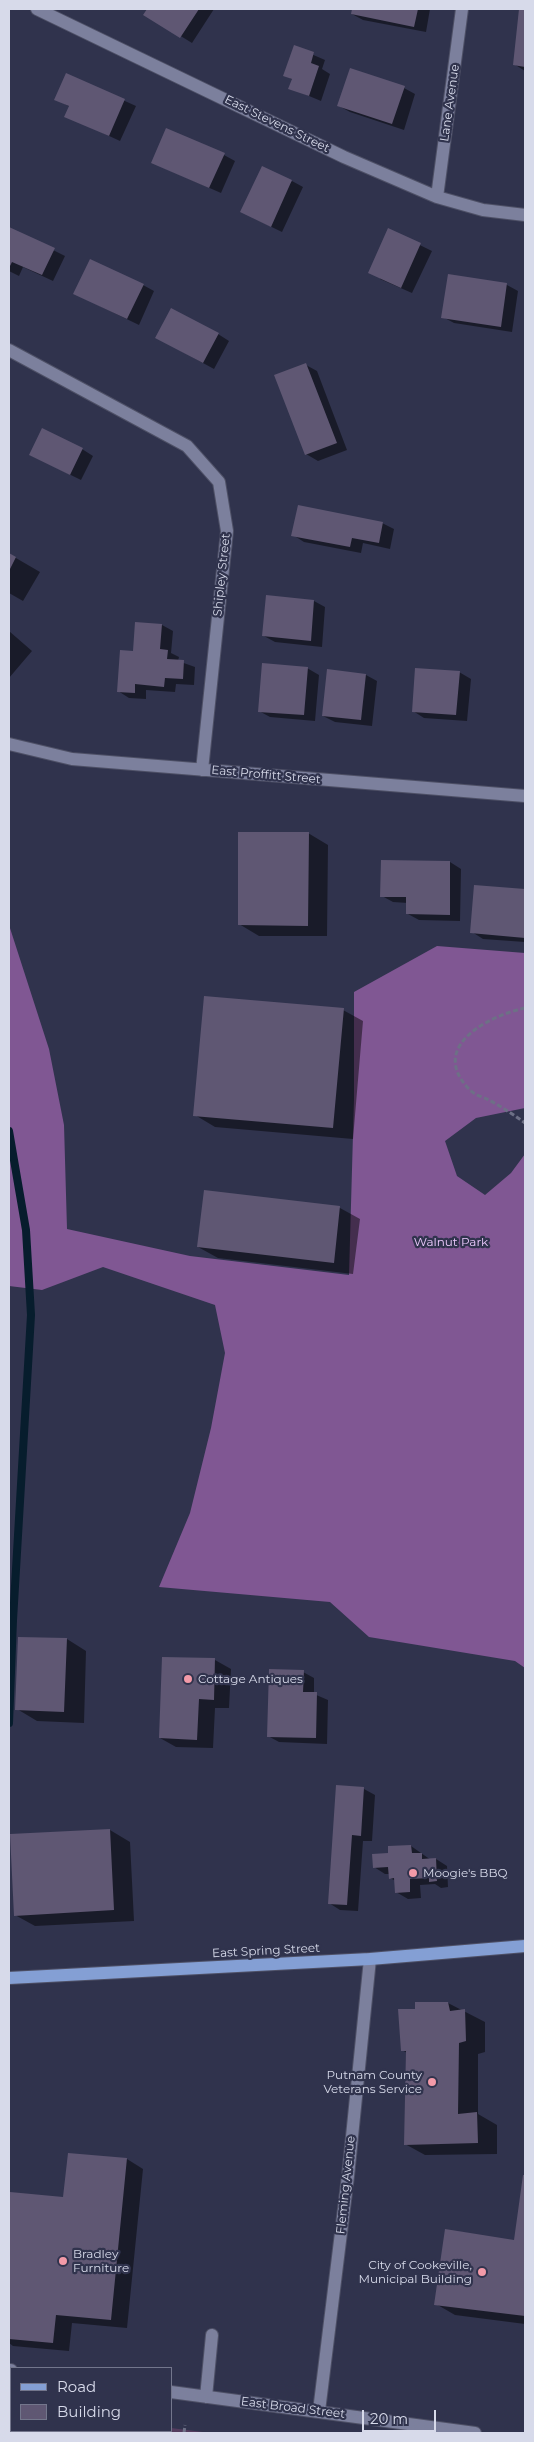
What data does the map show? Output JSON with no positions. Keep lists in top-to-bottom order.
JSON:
{
  "streets": {
    "main road": ["East Spring Street"],
    "street": [
      "Lane Avenue",
      "East Stevens Street",
      "Shipley Street",
      "East Proffitt Street",
      "Fleming Avenue",
      "East Broad Street"
    ]
  },
  "crossings": [
    ["Lane Avenue", "East Stevens Street"],
    ["Shipley Street", "East Proffitt Street"],
    ["East Spring Street", "Fleming Avenue"],
    ["Fleming Avenue", "East Broad Street"]
  ],
  "parks": ["Walnut Park"],
  "places": [
    "Cottage Antiques",
    "Moogie's BBQ",
    "Putnam County Veterans Service",
    "Bradley Furniture",
    "City of Cookeville, Municipal Building"
  ],
  "legend": ["Road", "Building"],
  "scale_bar": "20 m"
}
